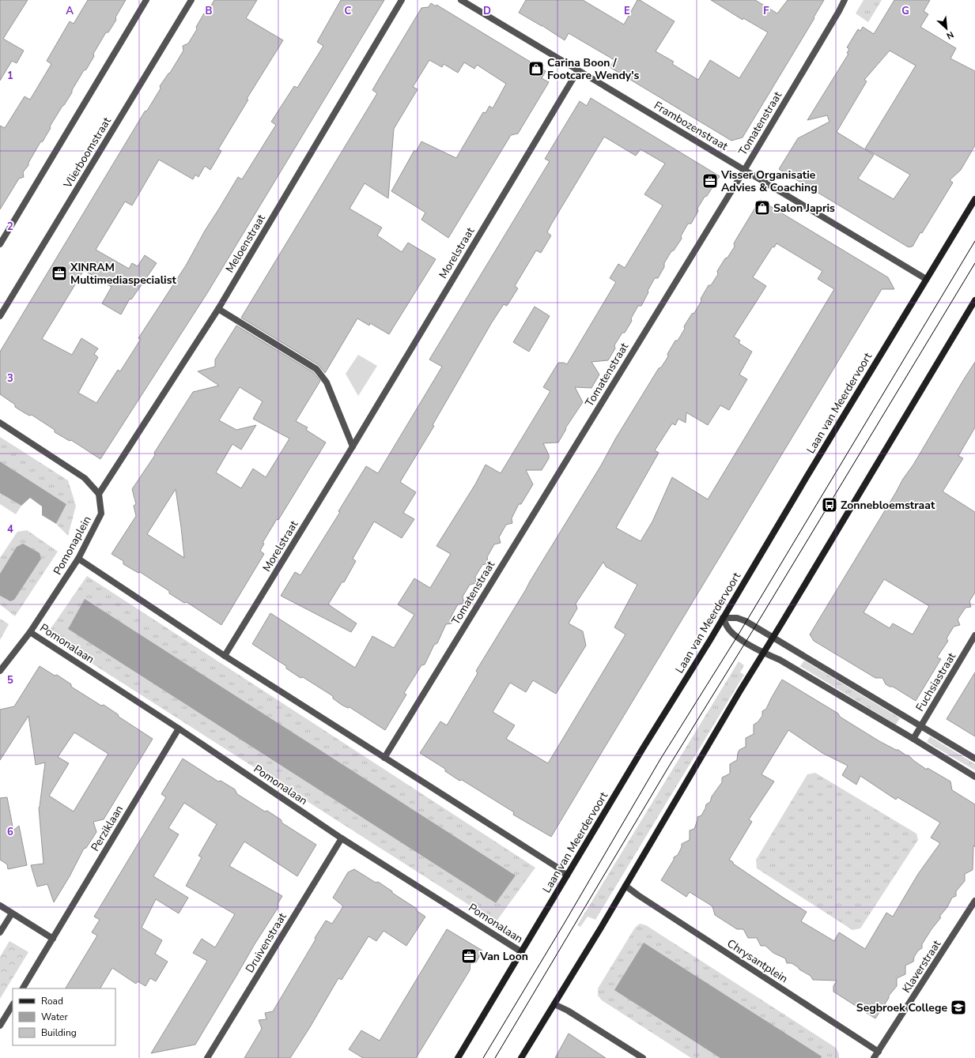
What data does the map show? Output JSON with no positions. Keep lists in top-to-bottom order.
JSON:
{
  "streets": {
    "street": [
      "Tomatenstraat",
      "Frambozenstraat",
      "Vlierboomstraat",
      "Meloenstraat",
      "Morelstraat",
      "Laan van Meerdervoort",
      "Pomonaplein",
      "Pomonalaan",
      "Fuchsiastraat",
      "Perziklaan",
      "Druivenstraat",
      "Chrysantplein",
      "Klaverstraat"
    ]
  },
  "crossings": [
    ["Tomatenstraat", "Frambozenstraat"],
    ["Frambozenstraat", "Morelstraat"],
    ["Frambozenstraat", "Laan van Meerdervoort"],
    ["Meloenstraat", "Pomonaplein"],
    ["Laan van Meerdervoort", "Pomonalaan"],
    ["Pomonaplein", "Pomonalaan"],
    ["Pomonalaan", "Perziklaan"],
    ["Pomonalaan", "Druivenstraat"],
    ["Chrysantplein", "Klaverstraat"]
  ],
  "places": {
    "shop": ["Carina Boon / Footcare Wendy's", "Salon Japris"],
    "office": ["Visser Organisatie Advies & Coaching", "XINRAM Multimediaspecialist", "Van Loon"],
    "bus stop": ["Zonnebloemstraat"],
    "school or university": ["Segbroek College"]
  },
  "legend": ["Road", "Water", "Building"],
  "north": "bottom right",
  "grid": {
    "columns": [
      "A",
      "B",
      "C",
      "D",
      "E",
      "F",
      "G"
    ],
    "rows": [
      "1",
      "2",
      "3",
      "4",
      "5",
      "6"
    ]
  }
}
